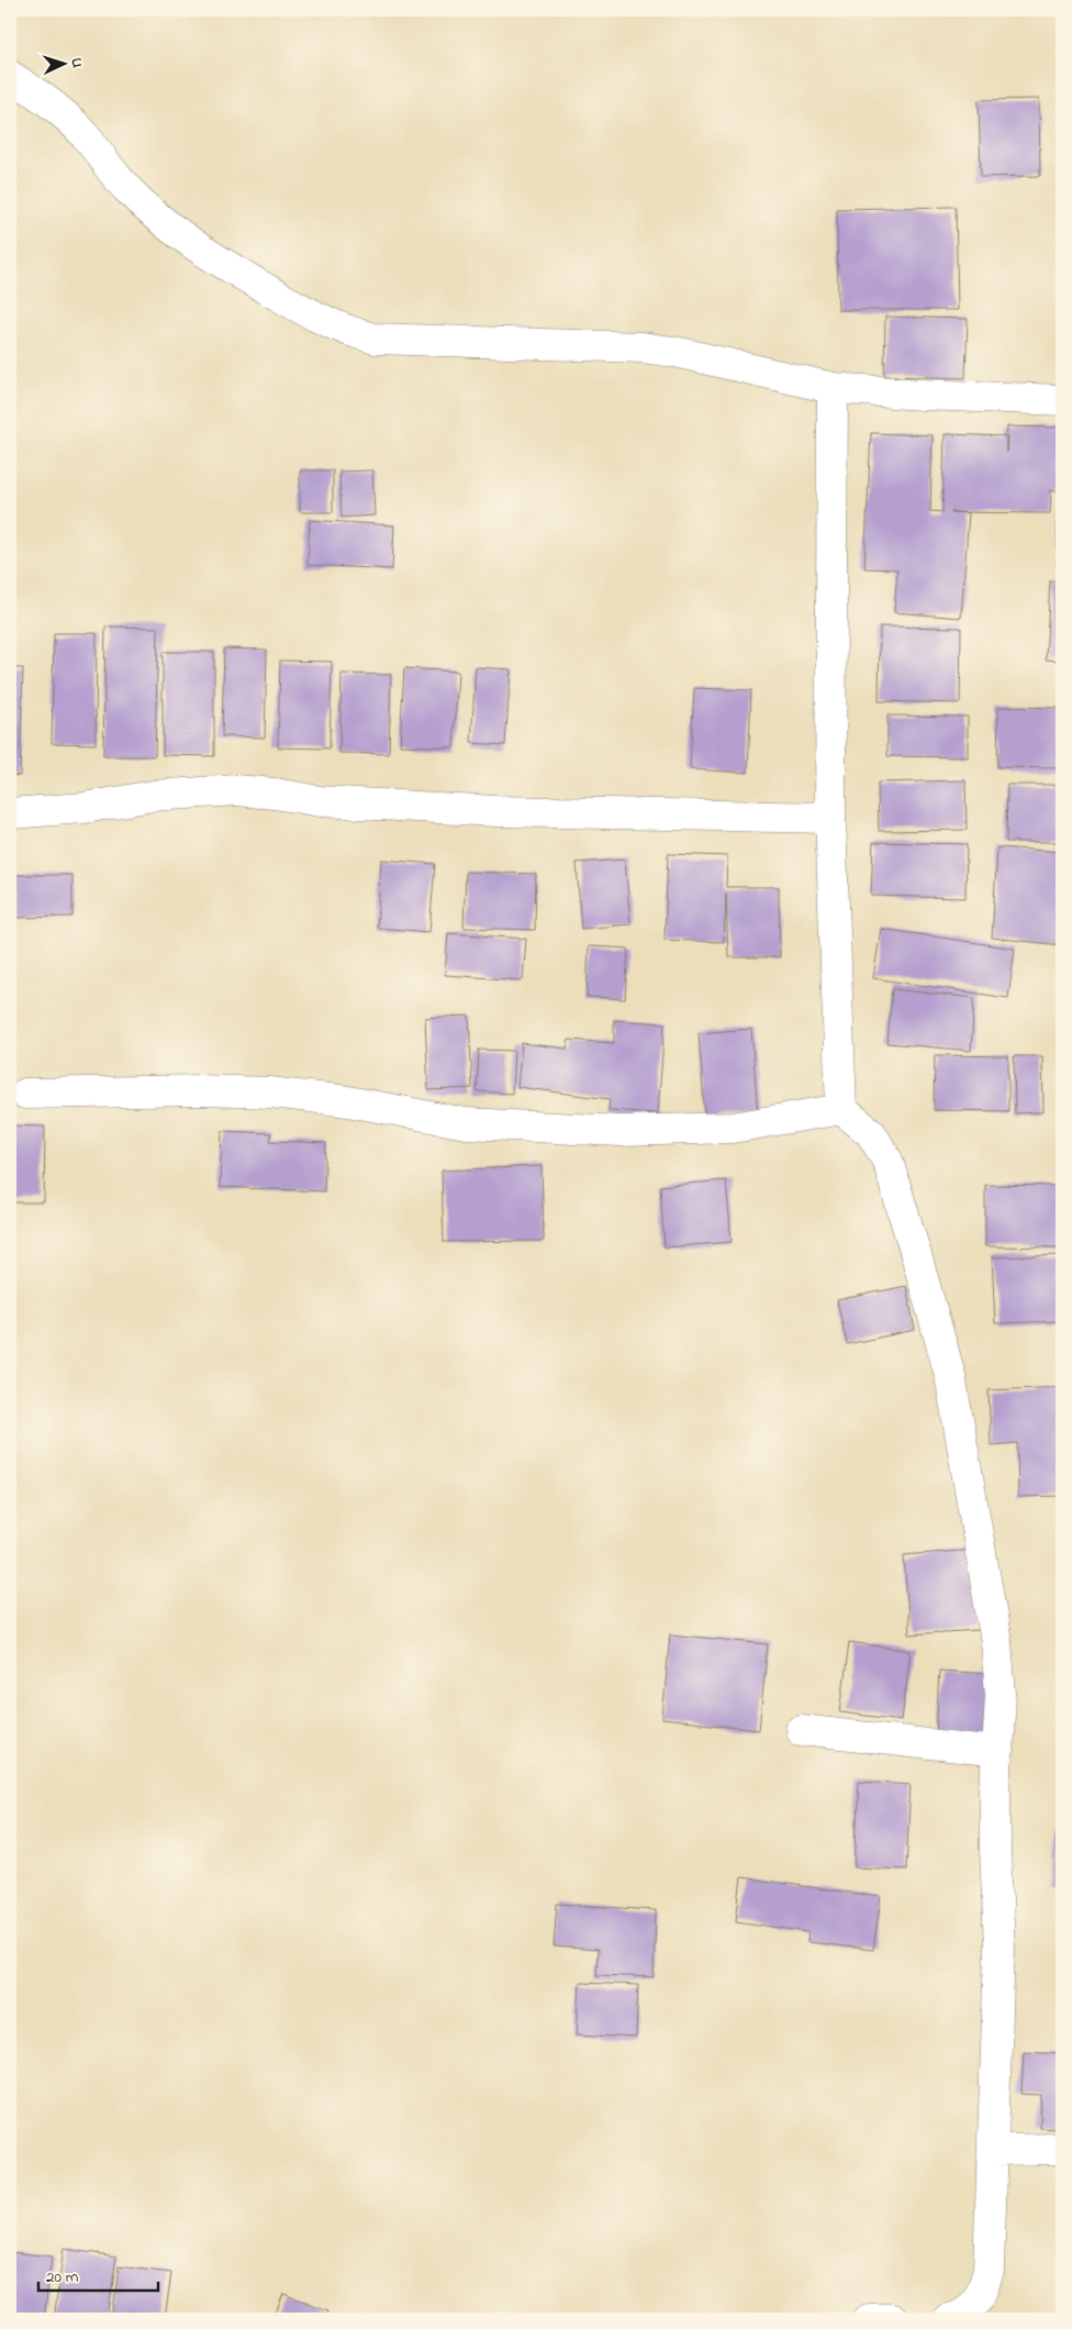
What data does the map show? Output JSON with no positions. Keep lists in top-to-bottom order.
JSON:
{
  "scale_bar": "20 m",
  "north": "right"
}
